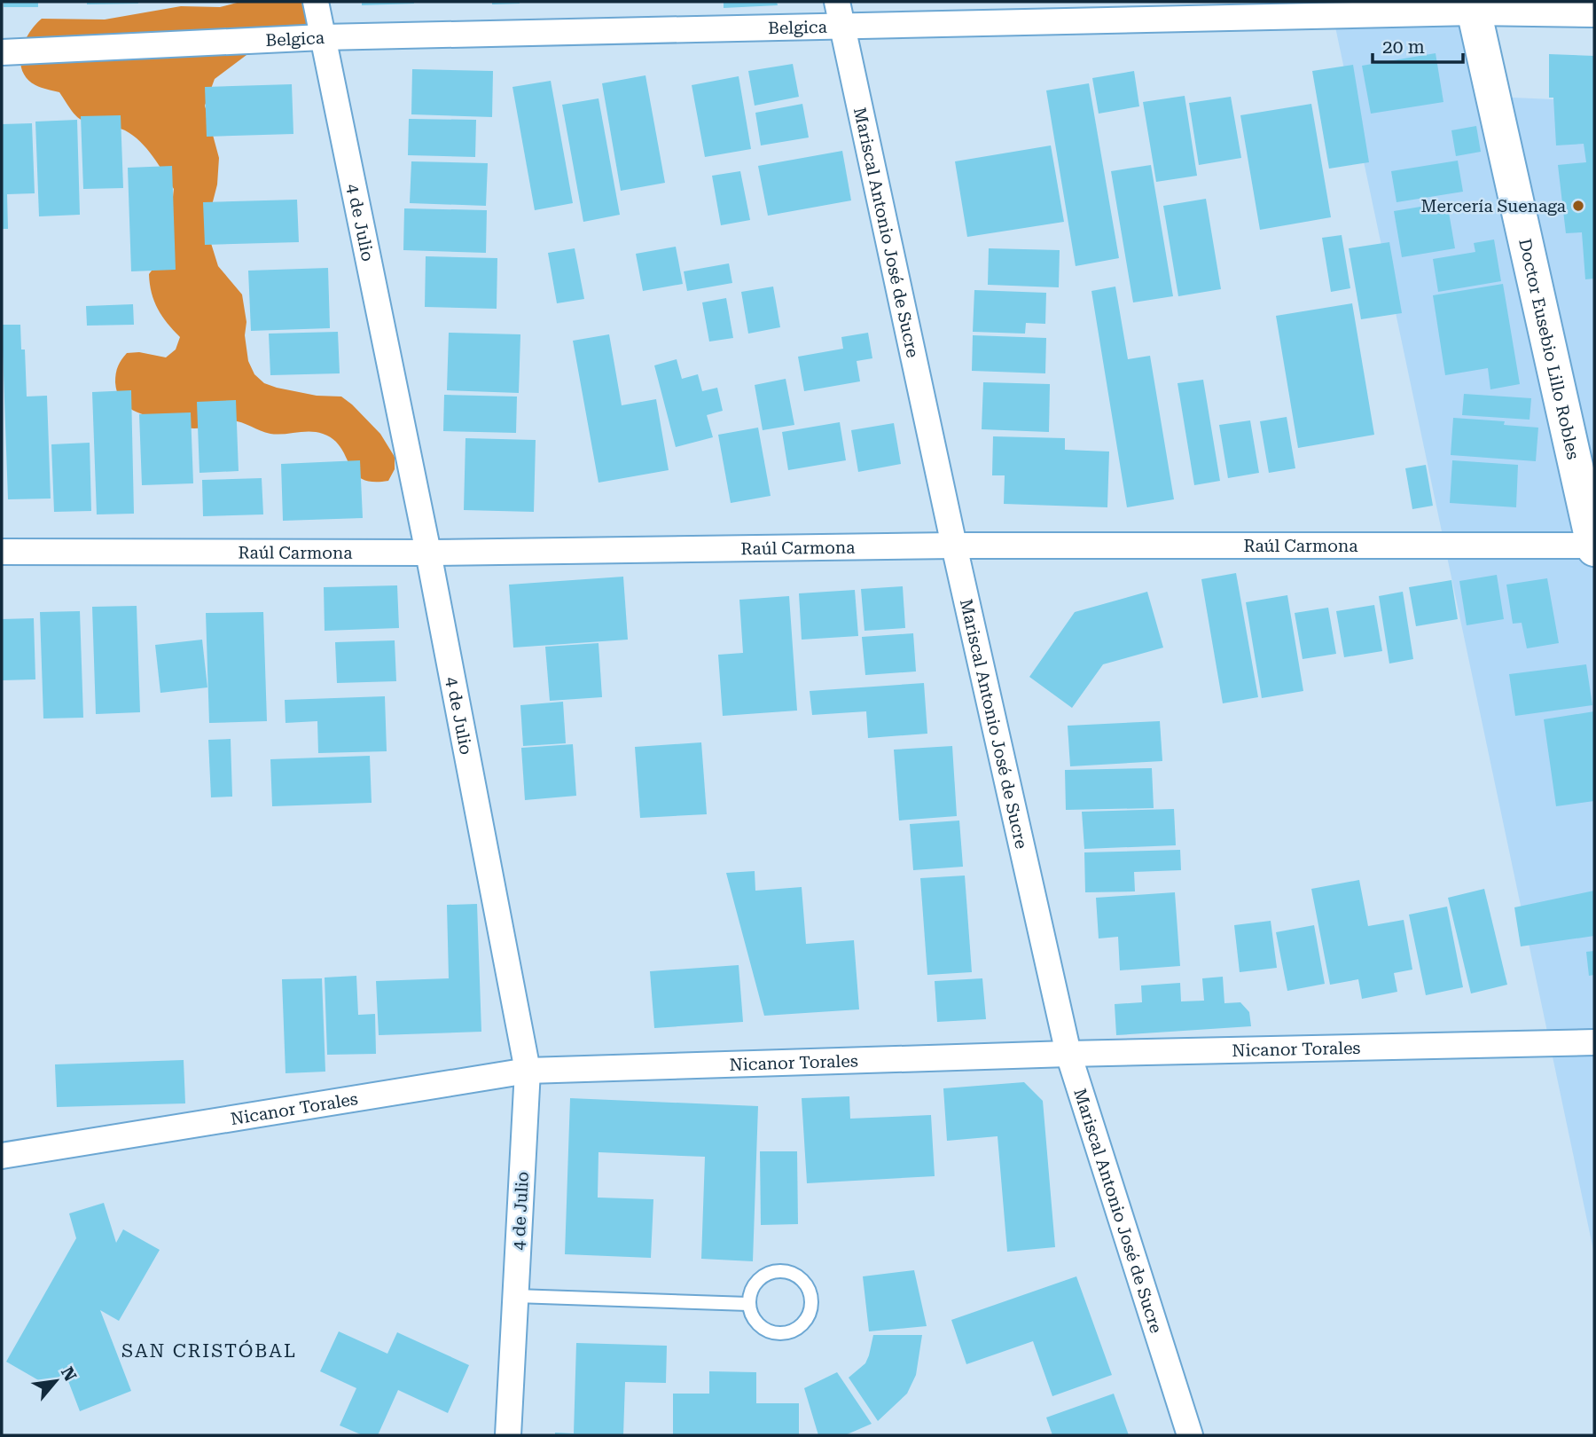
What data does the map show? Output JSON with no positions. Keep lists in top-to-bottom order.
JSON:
{
  "streets": {
    "main road": ["Doctor Eusebio Lillo Robles"],
    "street": [
      "Belgica",
      "4 de Julio",
      "Mariscal Antonio José de Sucre",
      "Raúl Carmona",
      "Nicanor Torales"
    ]
  },
  "crossings": [
    ["Belgica", "4 de Julio"],
    ["Belgica", "Mariscal Antonio José de Sucre"],
    ["Belgica", "Doctor Eusebio Lillo Robles"],
    ["4 de Julio", "Raúl Carmona"],
    ["4 de Julio", "Nicanor Torales"],
    ["Mariscal Antonio José de Sucre", "Raúl Carmona"],
    ["Mariscal Antonio José de Sucre", "Nicanor Torales"],
    ["Doctor Eusebio Lillo Robles", "Raúl Carmona"]
  ],
  "districts": ["SAN CRISTÓBAL"],
  "places": ["Mercería Suenaga"],
  "scale_bar": "20 m",
  "north": "top right"
}
